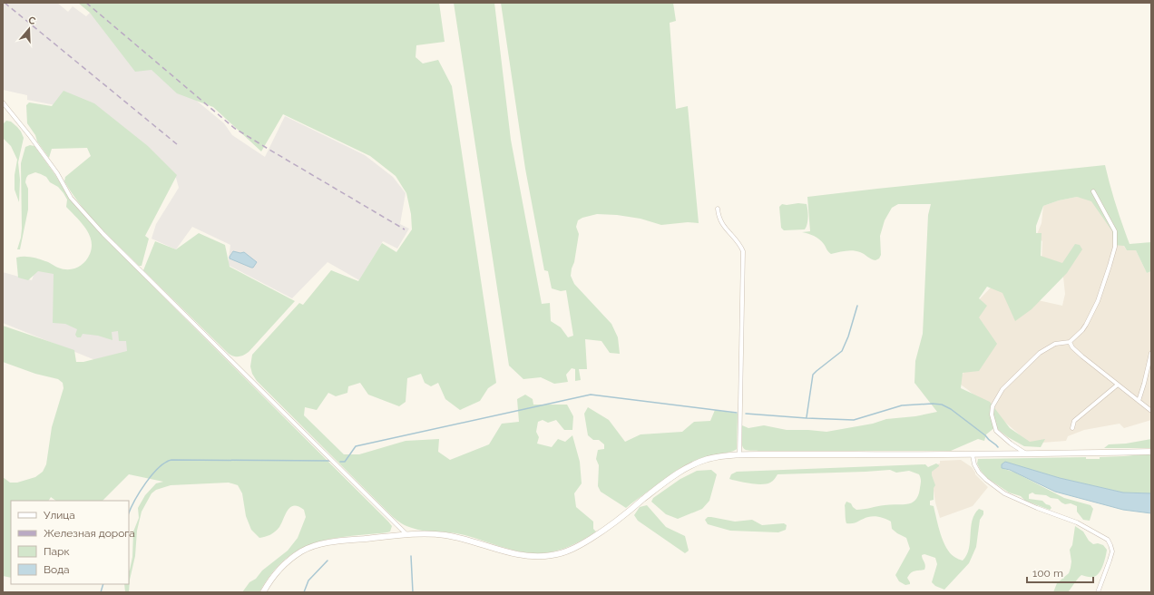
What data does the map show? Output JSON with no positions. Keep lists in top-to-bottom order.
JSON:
{
  "legend": [
    "Улица",
    "Железная дорога",
    "Парк",
    "Вода"
  ],
  "scale_bar": "100 m",
  "north": "top"
}
